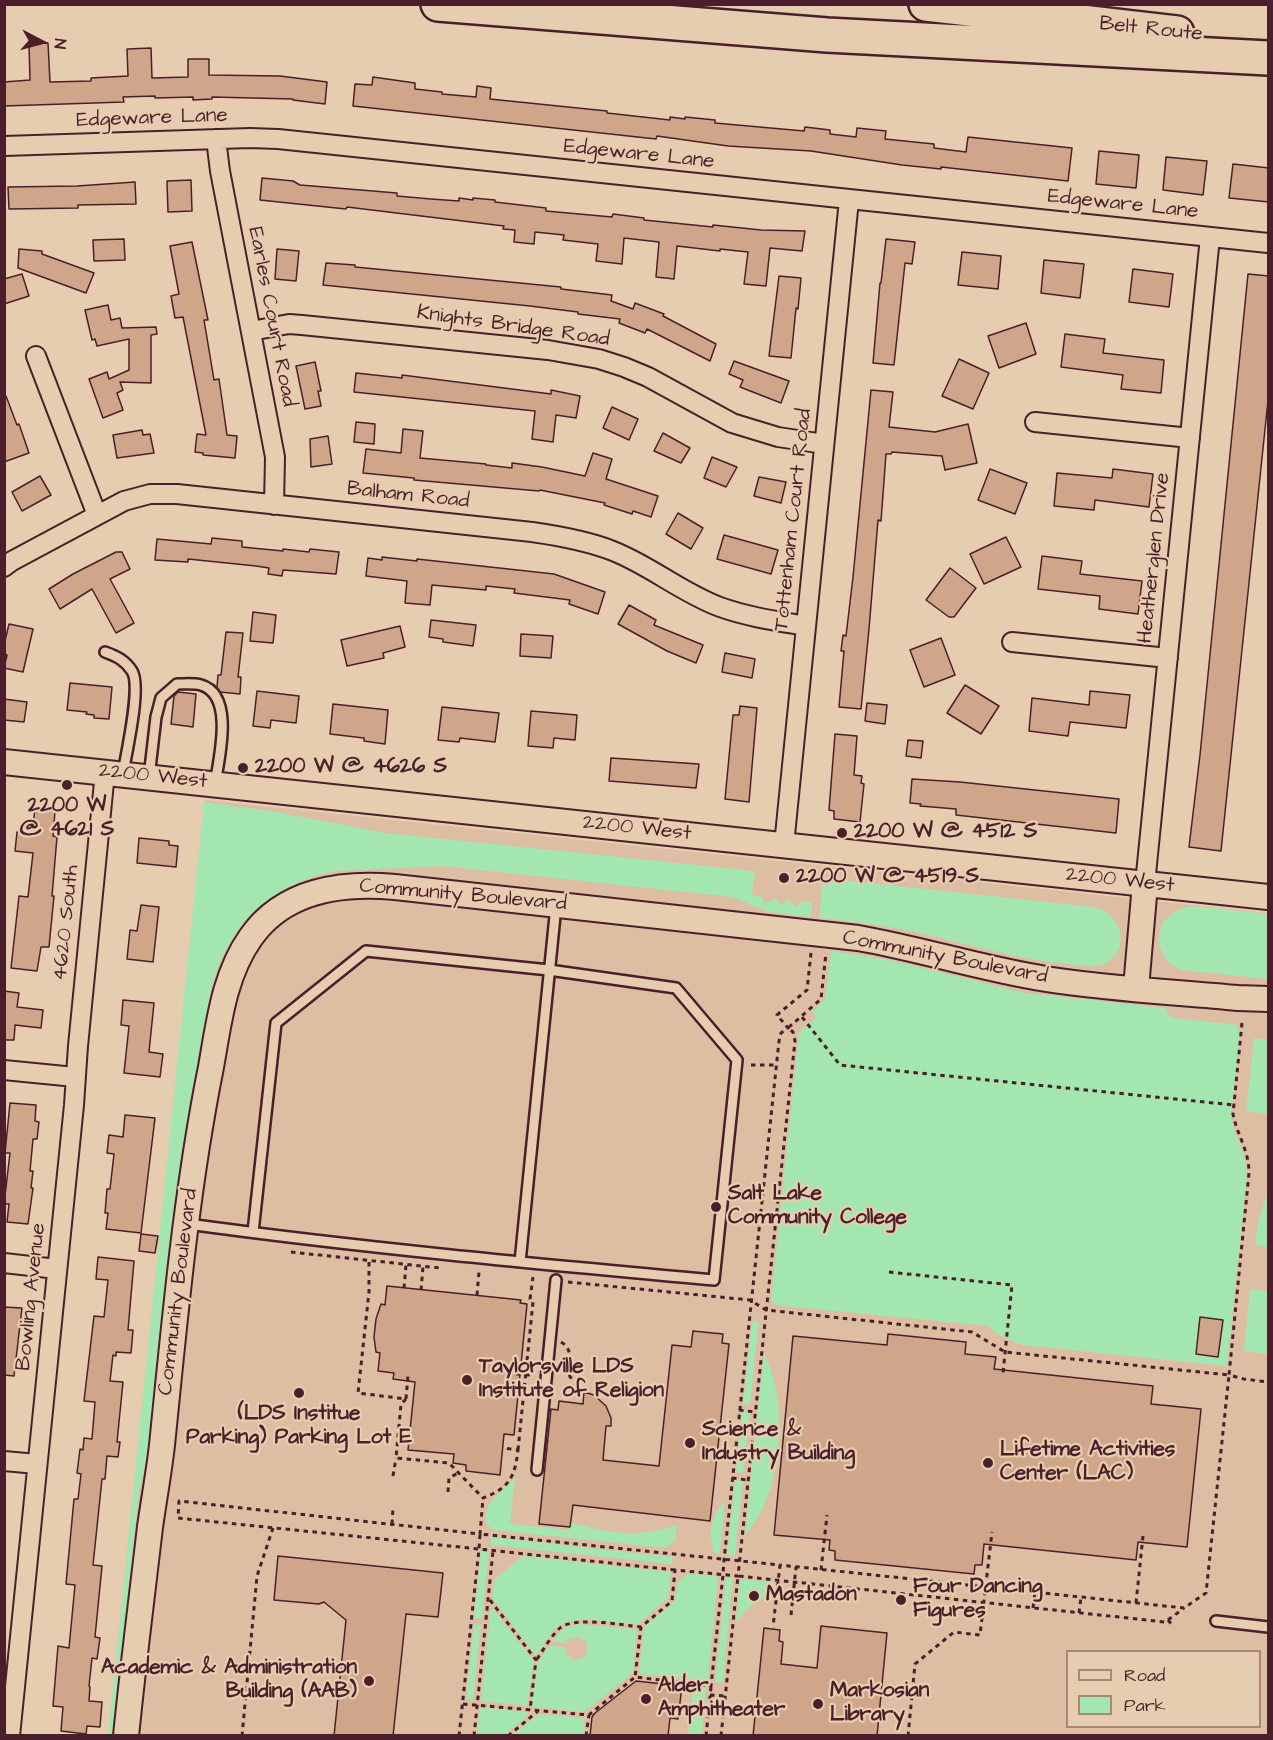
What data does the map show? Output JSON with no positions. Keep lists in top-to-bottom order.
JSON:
{
  "streets": {
    "highway": ["Belt Route"],
    "street": [
      "Edgeware Lane",
      "Earles Court Road",
      "Knights Bridge Road",
      "Balham Road",
      "Tottenham Court Road",
      "Heatherglen Drive",
      "2200 West",
      "Community Boulevard",
      "4620 South",
      "Bowling Avenue"
    ]
  },
  "crossings": [
    ["Edgeware Lane", "Earles Court Road"],
    ["Edgeware Lane", "Tottenham Court Road"],
    ["Edgeware Lane", "Heatherglen Drive"],
    ["Earles Court Road", "Knights Bridge Road"],
    ["Earles Court Road", "Balham Road"],
    ["Knights Bridge Road", "Tottenham Court Road"],
    ["Balham Road", "Tottenham Court Road"],
    ["Tottenham Court Road", "2200 West"],
    ["Heatherglen Drive", "2200 West"],
    ["2200 West", "4620 South"],
    ["4620 South", "Bowling Avenue"]
  ],
  "places": [
    "2200 W @ 4626 S",
    "2200 W @ 4621 S",
    "2200 W @ 4512 S",
    "2200 W @ 4519 S",
    "Salt Lake Community College",
    "Taylorsville LDS Institute of Religion",
    "(LDS Institue Parking) Parking Lot E",
    "Science & Industry Building",
    "Lifetime Activities Center (LAC)",
    "Mastadon",
    "Four Dancing Figures",
    "Academic & Administration Building (AAB)",
    "Alder Amphitheater",
    "Markosian Library"
  ],
  "legend": ["Road", "Park"],
  "north": "right"
}
